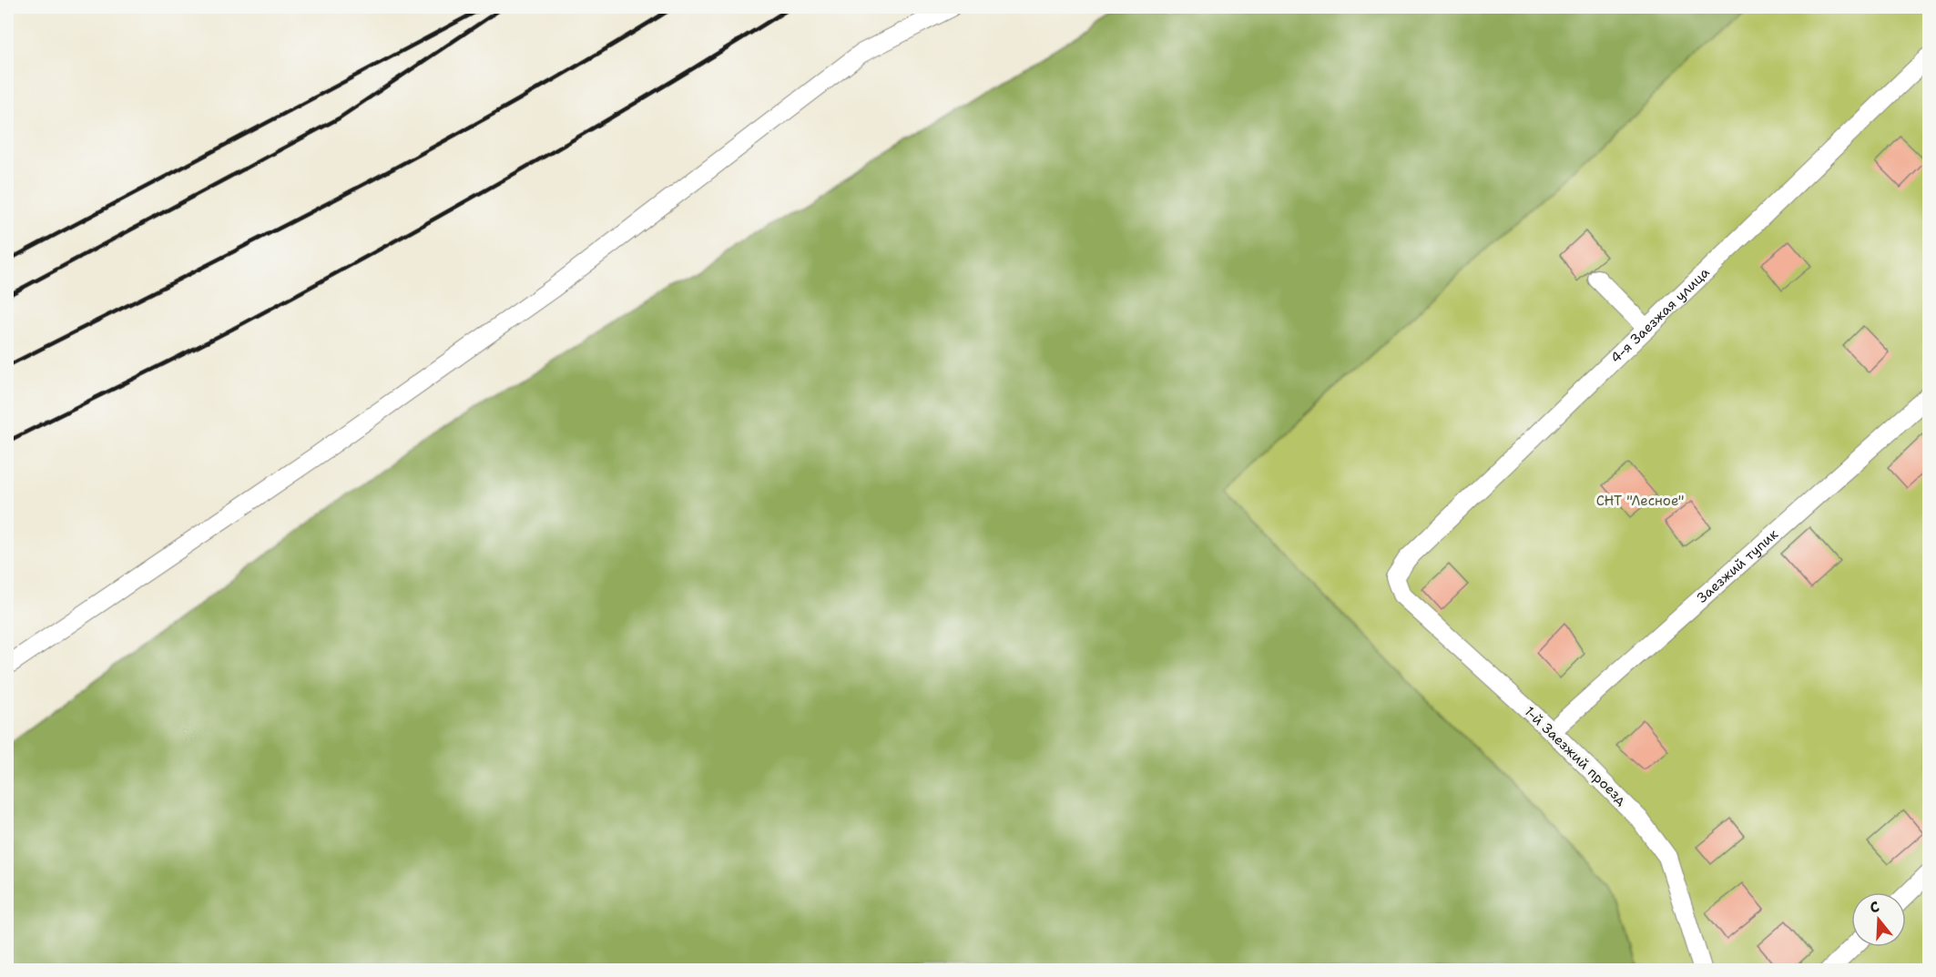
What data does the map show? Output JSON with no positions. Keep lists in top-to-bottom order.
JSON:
{
  "streets": {
    "lane": ["4-я Заезжая улица", "Заезжий тупик", "1-й Заезжий проезд"]
  },
  "crossings": [
    ["4-я Заезжая улица", "1-й Заезжий проезд"],
    ["Заезжий тупик", "1-й Заезжий проезд"]
  ],
  "parks": ["СНТ \"Лесное\""],
  "north": "top"
}
